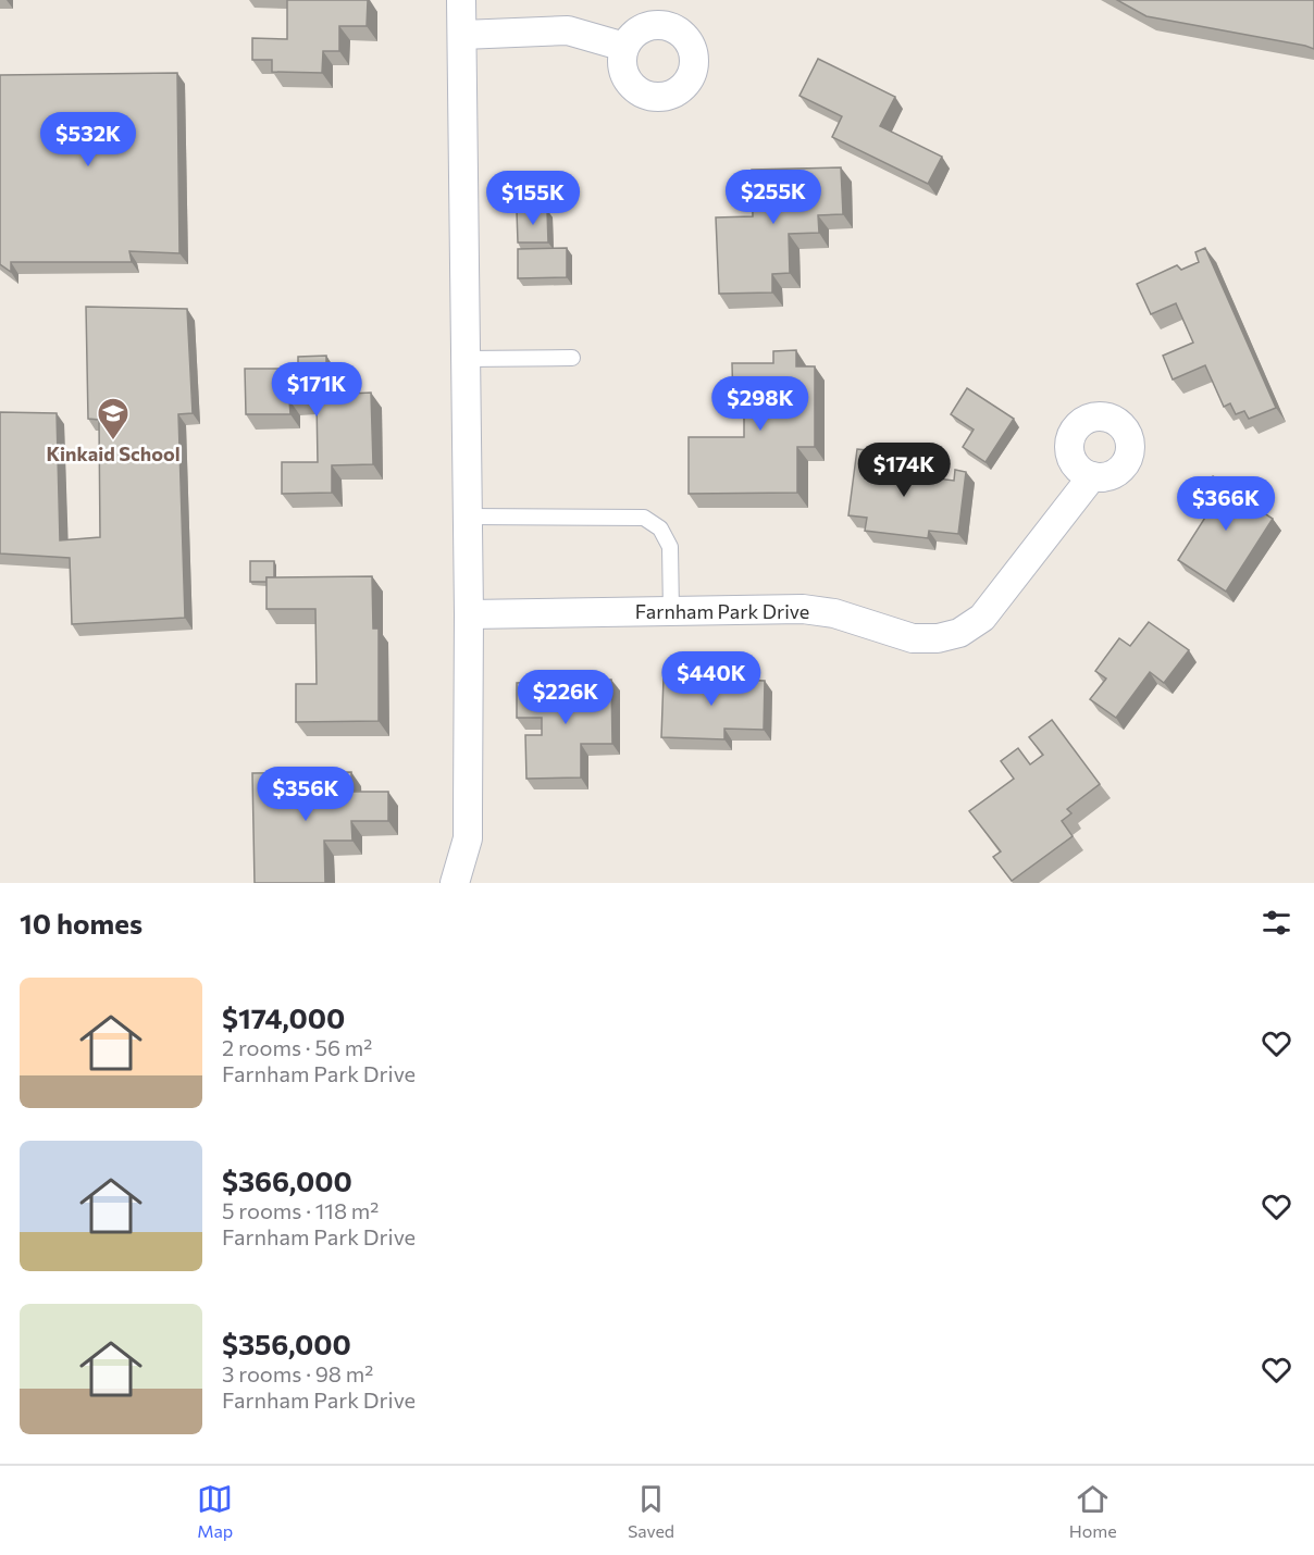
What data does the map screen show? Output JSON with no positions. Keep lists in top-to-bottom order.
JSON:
{
  "streets": {
    "street": ["Farnham Park Drive"]
  },
  "places": {
    "school or university": ["Kinkaid School"]
  },
  "page": {
    "price": [
      "$532K",
      "$255K",
      "$155K",
      "$171K",
      "$298K",
      "$174K",
      "$366K",
      "$440K",
      "$226K",
      "$356K"
    ],
    "heading": "10 homes",
    "list": [
      {
        "name": "$174,000",
        "note": "2 rooms · 56 m² · Farnham Park Drive"
      },
      {
        "name": "$366,000",
        "note": "5 rooms · 118 m² · Farnham Park Drive"
      },
      {
        "name": "$356,000",
        "note": "3 rooms · 98 m² · Farnham Park Drive"
      }
    ],
    "tabs": ["Map", "Saved", "Home"]
  }
}
